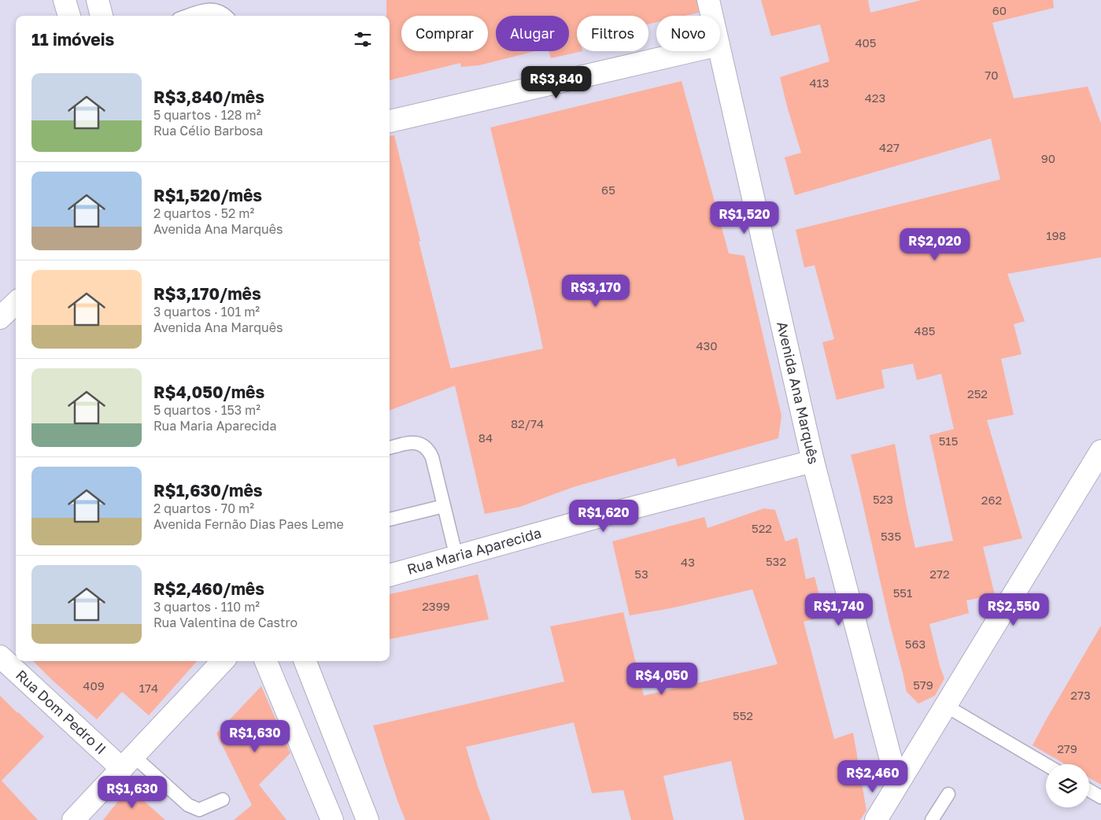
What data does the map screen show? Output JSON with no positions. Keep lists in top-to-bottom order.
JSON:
{
  "streets": {
    "street": ["Avenida Ana Marquês", "Rua Maria Aparecida", "Rua Dom Pedro II"]
  },
  "crossings": [
    ["Avenida Ana Marquês", "Rua Maria Aparecida"]
  ],
  "house_numbers": [
    "60",
    "405",
    "70",
    "413",
    "423",
    "427",
    "90",
    "65",
    "198",
    "485",
    "430",
    "252",
    "82/74",
    "84",
    "515",
    "523",
    "262",
    "522",
    "535",
    "532",
    "43",
    "53",
    "272",
    "551",
    "2399",
    "563",
    "579",
    "409",
    "174",
    "273",
    "552",
    "279"
  ],
  "page": {
    "chip": [
      "Comprar",
      "Alugar",
      "Filtros",
      "Novo"
    ],
    "heading": "11 imóveis",
    "list": [
      {
        "name": "R$3,840/mês",
        "note": "5 quartos · 128 m² · Rua Célio Barbosa"
      },
      {
        "name": "R$1,520/mês",
        "note": "2 quartos · 52 m² · Avenida Ana Marquês"
      },
      {
        "name": "R$3,170/mês",
        "note": "3 quartos · 101 m² · Avenida Ana Marquês"
      },
      {
        "name": "R$4,050/mês",
        "note": "5 quartos · 153 m² · Rua Maria Aparecida"
      },
      {
        "name": "R$1,630/mês",
        "note": "2 quartos · 70 m² · Avenida Fernão Dias Paes Leme"
      },
      {
        "name": "R$2,460/mês",
        "note": "3 quartos · 110 m² · Rua Valentina de Castro"
      }
    ],
    "price": [
      "R$3,840",
      "R$1,520",
      "R$2,020",
      "R$3,170",
      "R$1,620",
      "R$1,740",
      "R$2,550",
      "R$4,050",
      "R$1,630",
      "R$2,460",
      "R$1,630"
    ]
  }
}
